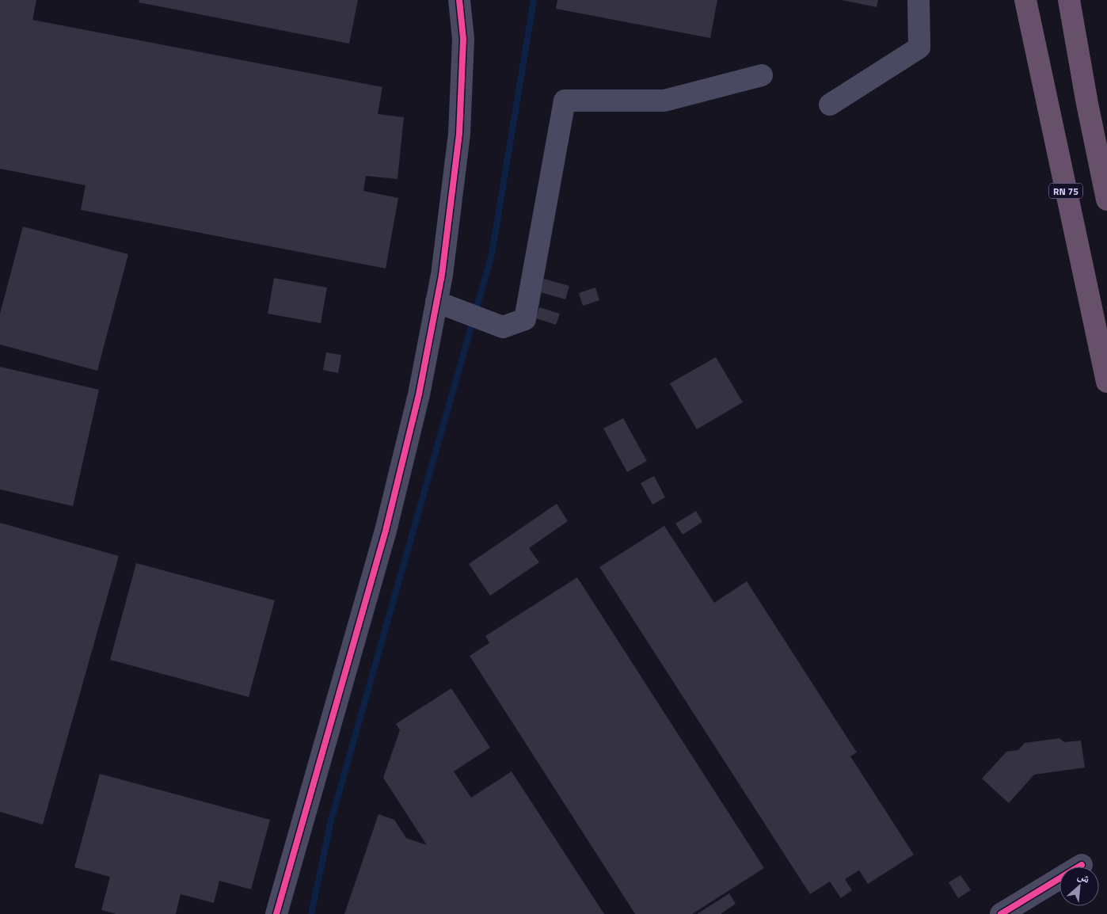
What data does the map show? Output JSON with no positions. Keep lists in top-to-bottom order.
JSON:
{
  "streets": {
    "highway": ["RN 75"]
  },
  "north": "top right"
}
